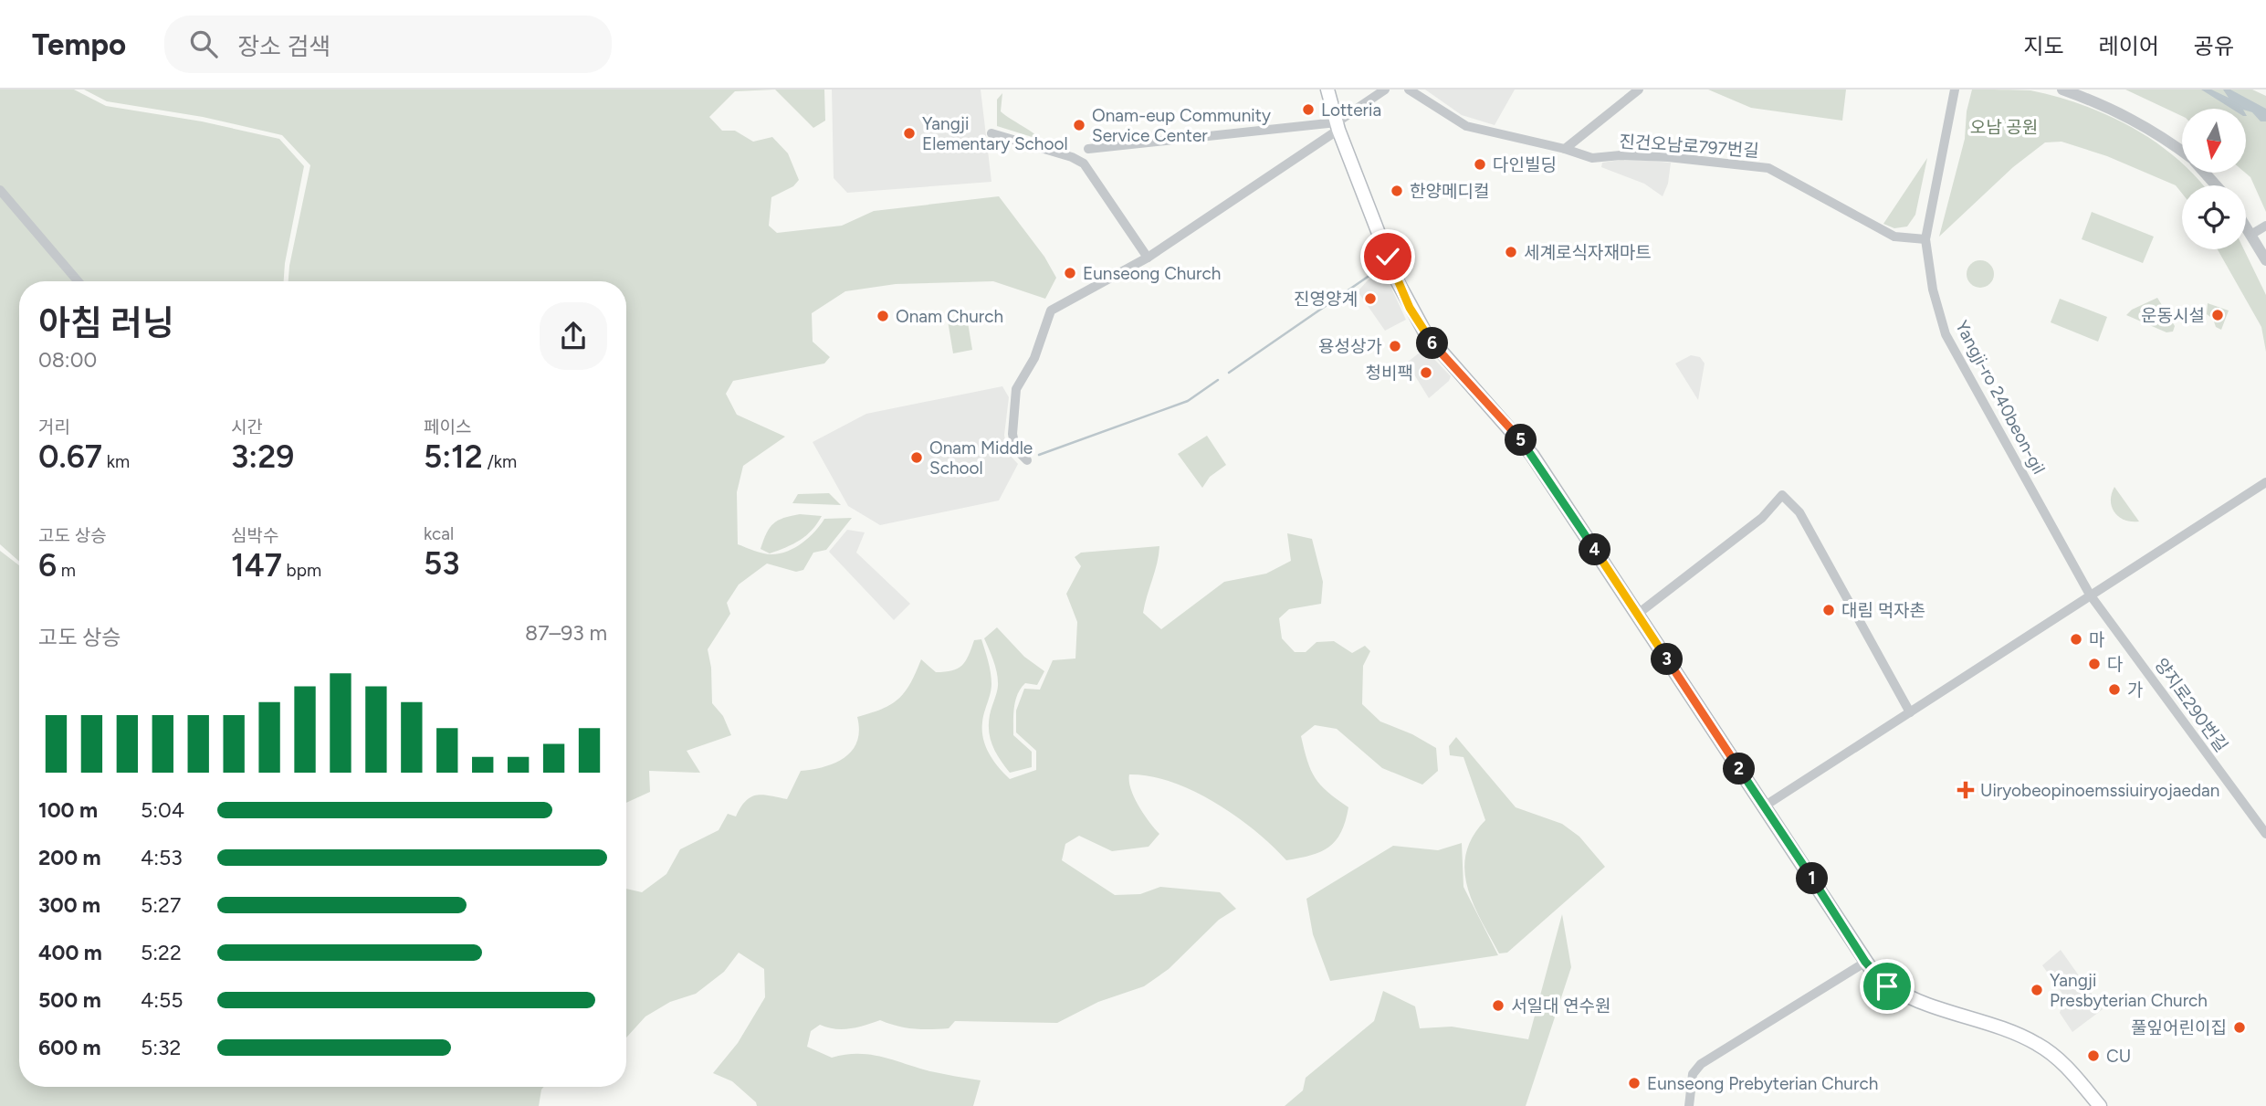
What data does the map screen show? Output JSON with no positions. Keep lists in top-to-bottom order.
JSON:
{
  "streets": {
    "street": ["진건오남로797번길", "Yangji-ro 240beon-gil", "양지로290번길"]
  },
  "crossings": [
    ["진건오남로797번길", "Yangji-ro 240beon-gil"],
    ["Yangji-ro 240beon-gil", "양지로290번길"]
  ],
  "parks": ["오남 공원"],
  "places": {
    "other": [
      "Lotteria",
      "Onam-eup Community Service Center",
      "Yangji Elementary School",
      "다인빌딩",
      "한양메디컬",
      "세계로식자재마트",
      "Eunseong Church",
      "진영양계",
      "운동시설",
      "Onam Church",
      "용성상가",
      "청비팩",
      "Onam Middle School",
      "대림 먹자촌",
      "마",
      "다",
      "가",
      "Yangji Presbyterian Church",
      "서일대 연수원",
      "풀잎어린이집",
      "CU",
      "Eunseong Prebyterian Church"
    ],
    "health": ["Uiryobeopinoemssiuiryojaedan"]
  },
  "north": "bottom",
  "page": {
    "header": "Tempo",
    "search": "장소 검색",
    "nav": ["지도", "레이어", "공유"],
    "heading": ["아침 러닝", "08:00"],
    "pins": [
      "6",
      "5",
      "4",
      "3",
      "2",
      "1"
    ],
    "stats": [
      ["거리", "0.67 km"],
      ["시간", "3:29"],
      ["페이스", "5:12 /km"],
      ["고도 상승", "6 m"],
      ["심박수", "147 bpm"],
      ["kcal", "53"]
    ],
    "chart": ["고도 상승", "87–93 m"],
    "list": [
      {
        "name": "100 m",
        "note": "5:04"
      },
      {
        "name": "200 m",
        "note": "4:53"
      },
      {
        "name": "300 m",
        "note": "5:27"
      },
      {
        "name": "400 m",
        "note": "5:22"
      },
      {
        "name": "500 m",
        "note": "4:55"
      },
      {
        "name": "600 m",
        "note": "5:32"
      }
    ]
  }
}
